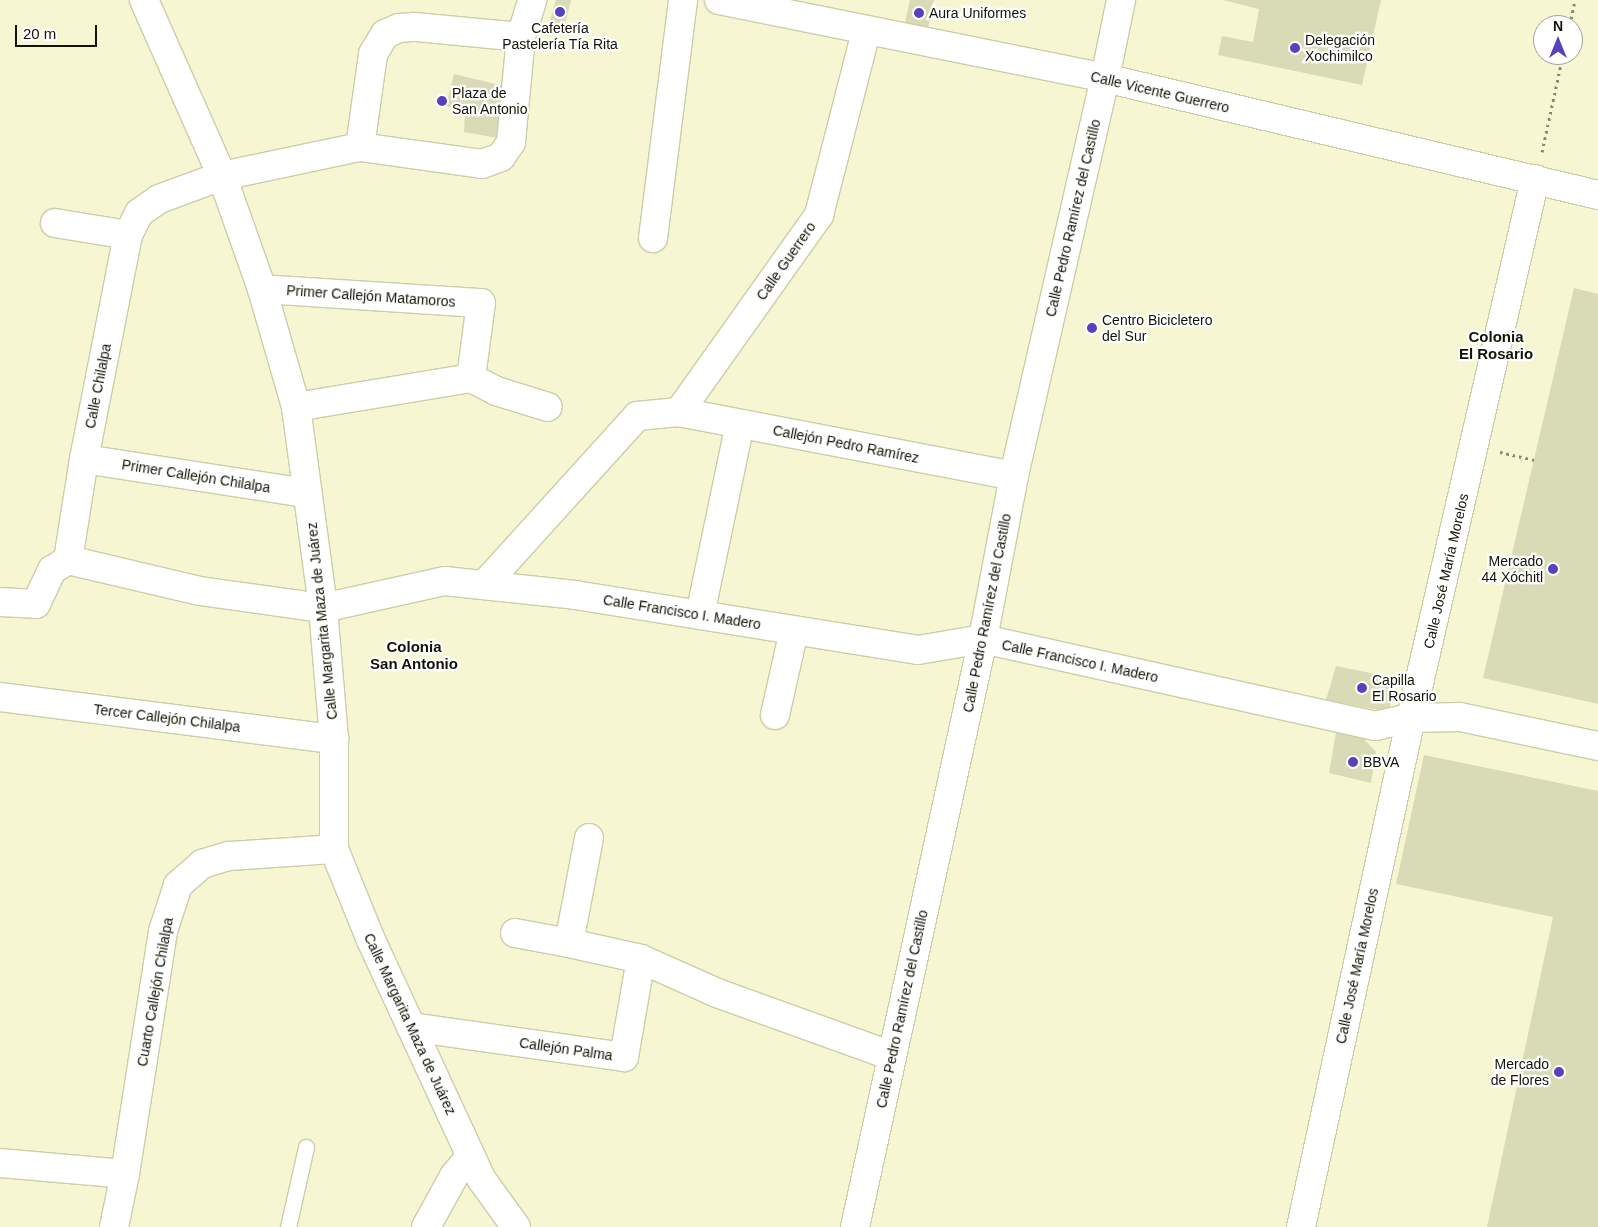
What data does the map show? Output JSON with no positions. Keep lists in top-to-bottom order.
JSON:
{
  "streets": {
    "street": [
      "Calle Vicente Guerrero",
      "Calle Pedro Ramírez del Castillo",
      "Calle Guerrero",
      "Primer Callejón Matamoros",
      "Calle Chilalpa",
      "Callejón Pedro Ramírez",
      "Primer Callejón Chilalpa",
      "Calle José María Morelos",
      "Calle Francisco I. Madero",
      "Calle Margarita Maza de Juárez",
      "Tercer Callejón Chilalpa",
      "Cuarto Callejón Chilalpa",
      "Callejón Palma"
    ]
  },
  "crossings": [
    ["Calle Vicente Guerrero", "Calle Pedro Ramírez del Castillo"],
    ["Calle Vicente Guerrero", "Calle Guerrero"],
    ["Calle Vicente Guerrero", "Calle José María Morelos"],
    ["Calle Pedro Ramírez del Castillo", "Callejón Pedro Ramírez"],
    ["Calle Pedro Ramírez del Castillo", "Calle Francisco I. Madero"],
    ["Calle Guerrero", "Callejón Pedro Ramírez"],
    ["Primer Callejón Matamoros", "Calle Margarita Maza de Juárez"],
    ["Calle Chilalpa", "Primer Callejón Chilalpa"],
    ["Calle Chilalpa", "Calle Margarita Maza de Juárez"],
    ["Callejón Pedro Ramírez", "Calle Francisco I. Madero"],
    ["Primer Callejón Chilalpa", "Calle Margarita Maza de Juárez"],
    ["Calle José María Morelos", "Calle Francisco I. Madero"],
    ["Calle Francisco I. Madero", "Calle Margarita Maza de Juárez"],
    ["Calle Margarita Maza de Juárez", "Tercer Callejón Chilalpa"],
    ["Calle Margarita Maza de Juárez", "Cuarto Callejón Chilalpa"],
    ["Calle Margarita Maza de Juárez", "Callejón Palma"]
  ],
  "districts": ["Colonia El Rosario", "Colonia San Antonio"],
  "places": [
    "Cafetería Pastelería Tía Rita",
    "Aura Uniformes",
    "Delegación Xochimilco",
    "Plaza de San Antonio",
    "Centro Bicicletero del Sur",
    "Mercado 44 Xóchitl",
    "Capilla El Rosario",
    "BBVA",
    "Mercado de Flores"
  ],
  "scale_bar": "20 m",
  "north": "top"
}
